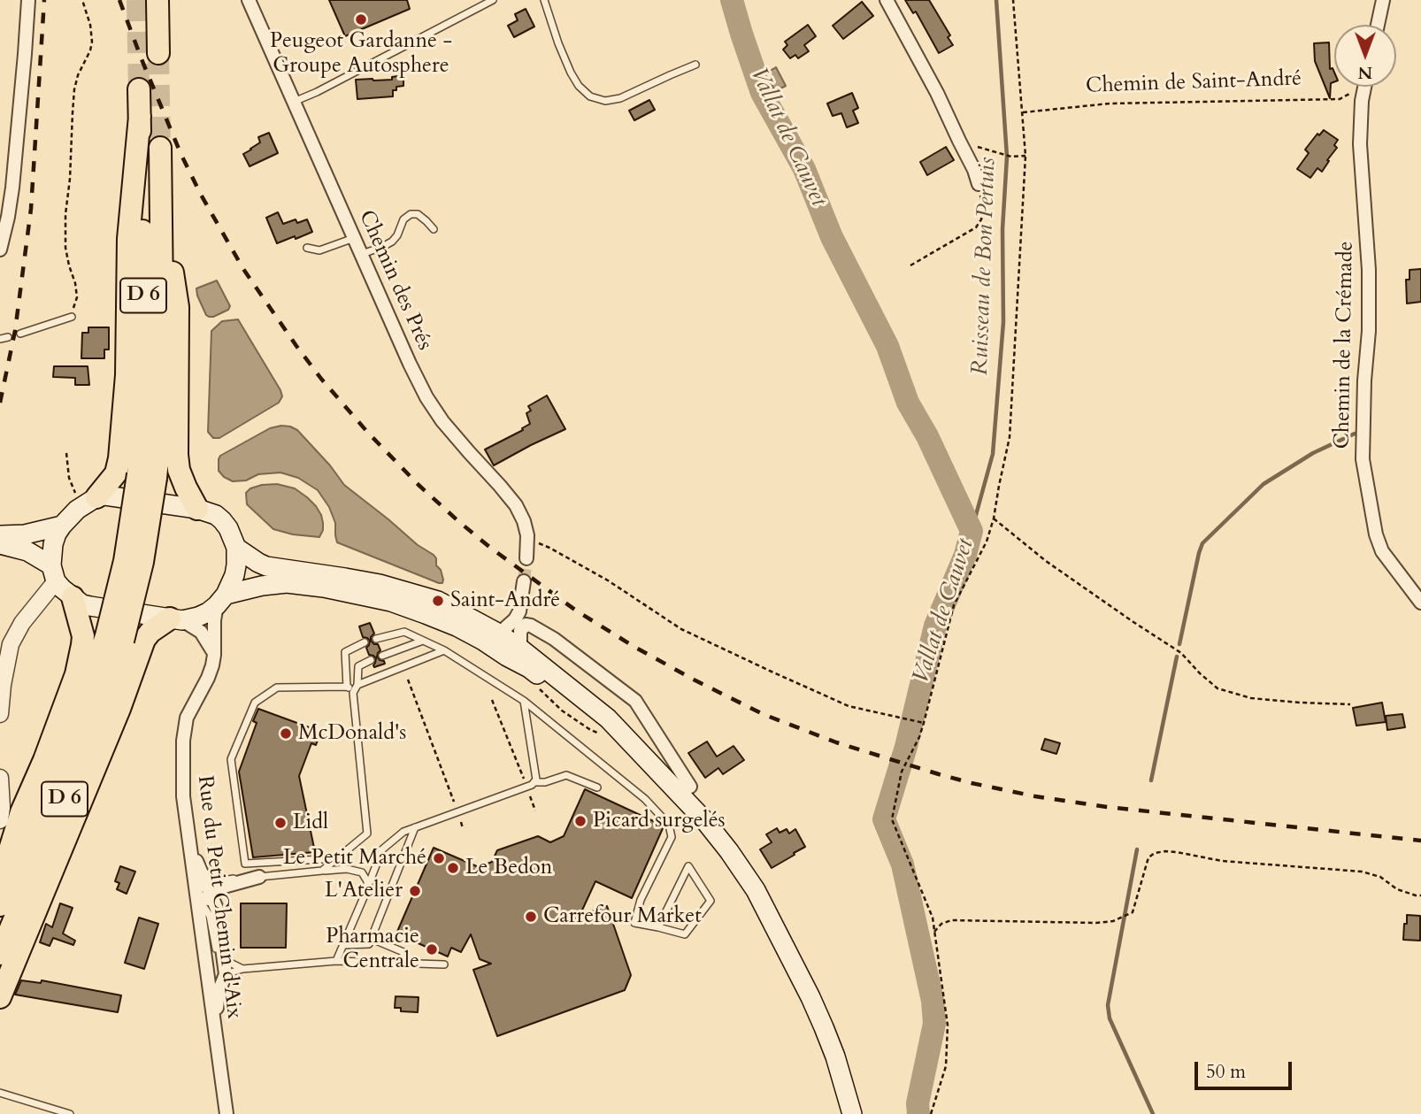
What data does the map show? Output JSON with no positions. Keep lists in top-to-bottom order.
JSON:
{
  "streets": {
    "highway": ["D 6"],
    "street": ["Chemin des Prés", "Chemin de la Crémade", "Rue du Petit Chemin d'Aix"],
    "path": ["Chemin de Saint-André"]
  },
  "crossings": [
    ["Chemin de Saint-André", "Chemin de la Crémade"]
  ],
  "water": ["Vallat de Cauvet", "Ruisseau de Bon Pertuis"],
  "places": [
    "Peugeot Gardanne - Groupe Autosphere",
    "Saint-André",
    "McDonald's",
    "Picard surgelés",
    "Lidl",
    "Le Petit Marché",
    "Le Bedon",
    "L'Atelier",
    "Carrefour Market",
    "Pharmacie Centrale"
  ],
  "scale_bar": "50 m",
  "north": "bottom"
}
